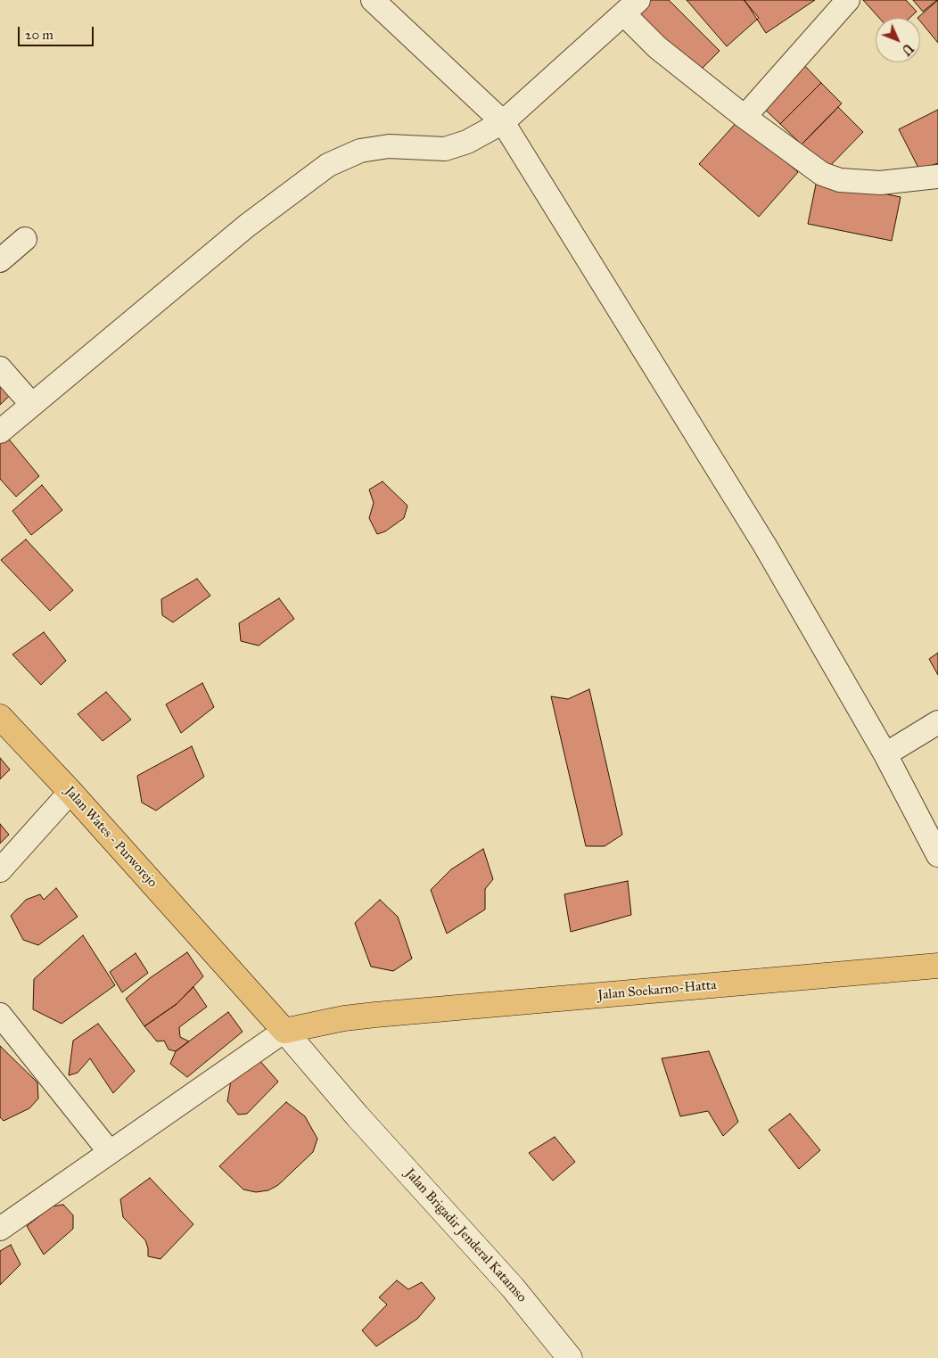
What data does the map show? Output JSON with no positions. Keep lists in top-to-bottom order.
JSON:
{
  "streets": {
    "highway": ["Jalan Wates - Purworejo", "Jalan Soekarno-Hatta"],
    "main road": ["Jalan Brigadir Jenderal Katamso"]
  },
  "crossings": [
    ["Jalan Wates - Purworejo", "Jalan Soekarno-Hatta"],
    ["Jalan Wates - Purworejo", "Jalan Brigadir Jenderal Katamso"],
    ["Jalan Soekarno-Hatta", "Jalan Brigadir Jenderal Katamso"]
  ],
  "scale_bar": "20 m",
  "north": "bottom right"
}
